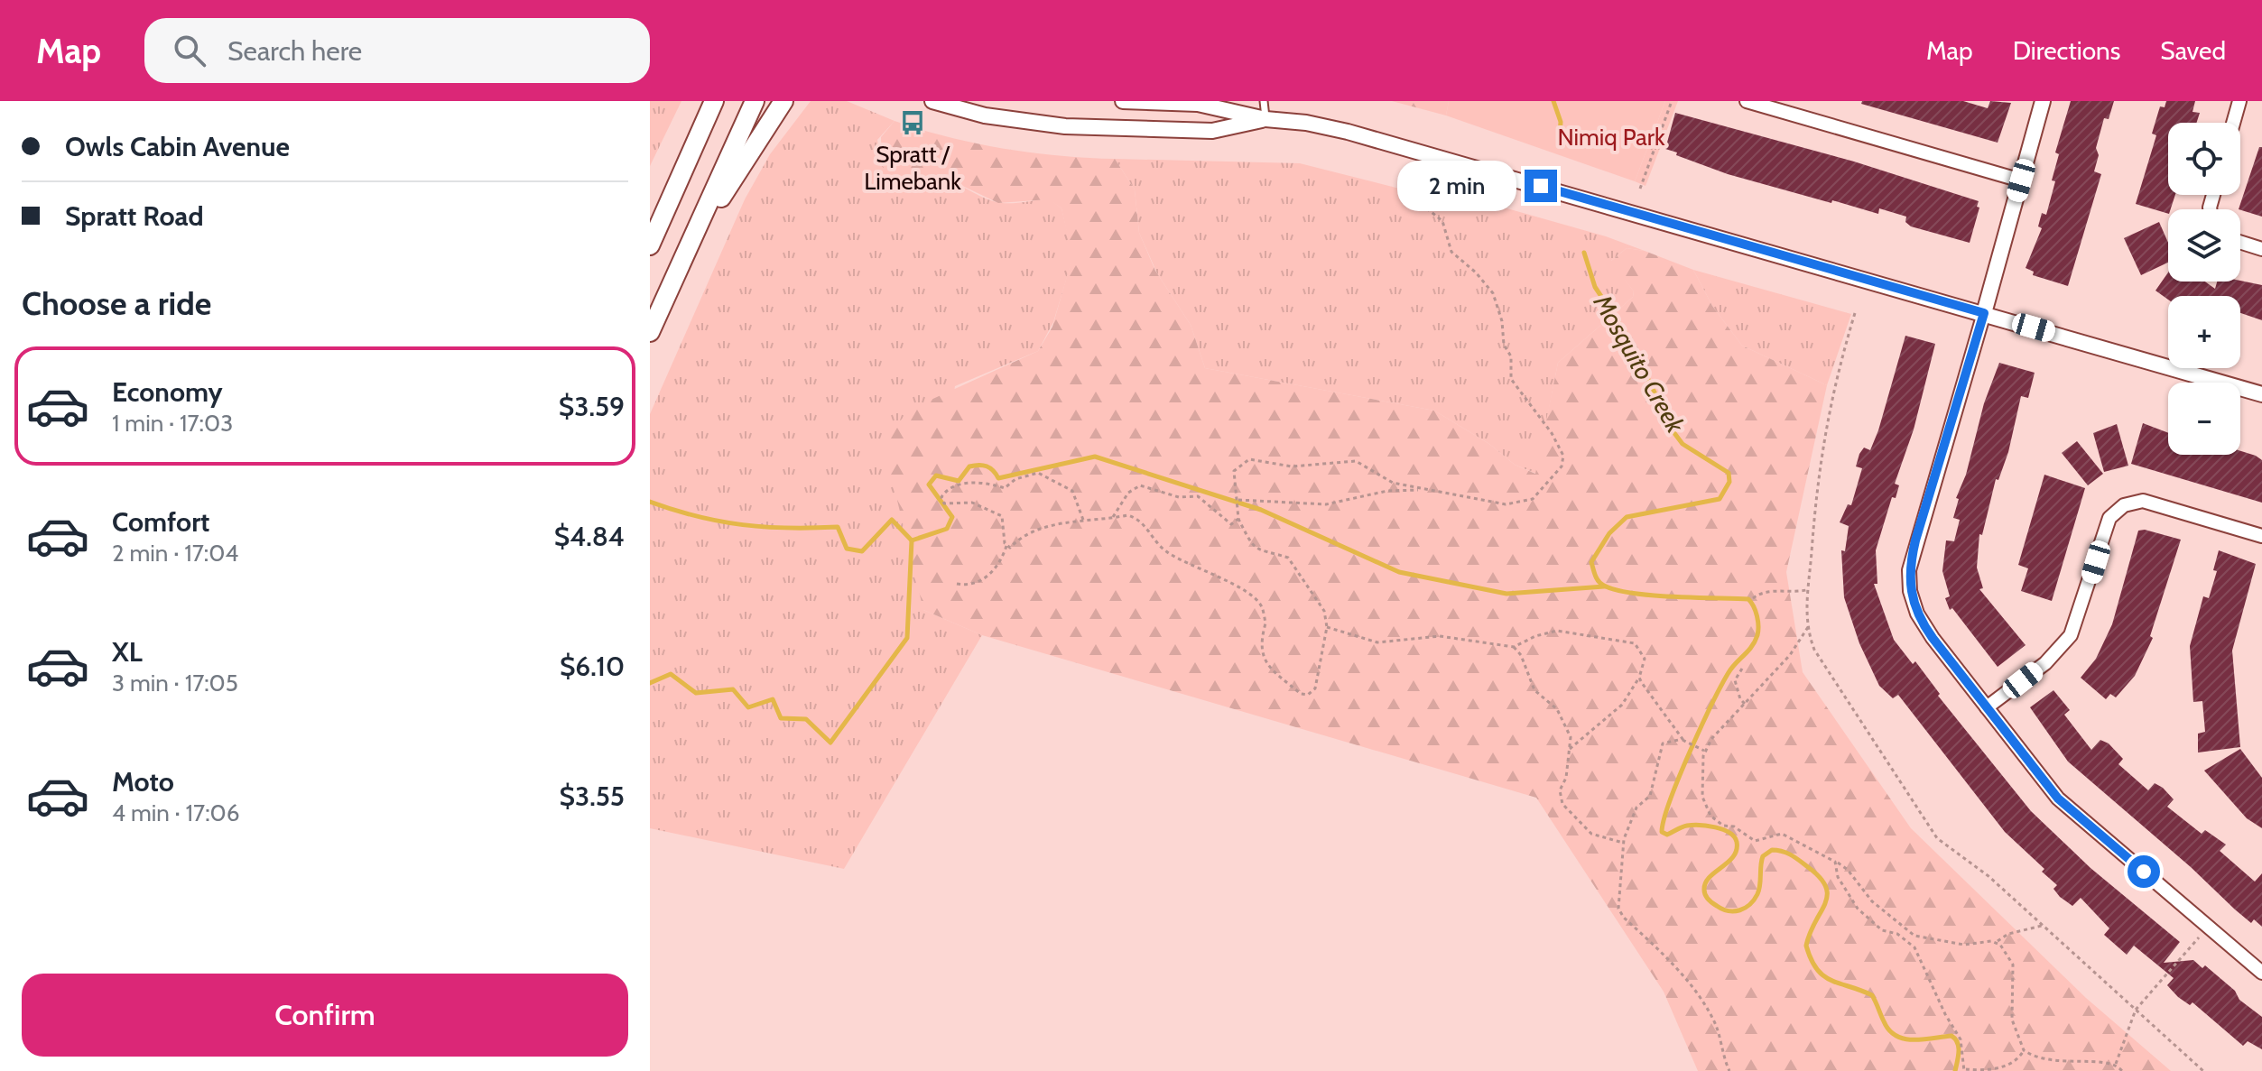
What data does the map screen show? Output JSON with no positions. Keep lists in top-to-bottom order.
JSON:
{
  "water": ["Mosquito Creek"],
  "parks": ["Nimiq Park"],
  "places": {
    "bus stop": ["Spratt / Limebank"]
  },
  "page": {
    "header": "Map",
    "search": "Search here",
    "nav": ["Map", "Directions", "Saved"],
    "banner": ["Owls Cabin Avenue", "Spratt Road"],
    "map_buttons": ["+", "−"],
    "bubble": "2 min",
    "heading": "Choose a ride",
    "list": [
      {
        "name": "Economy",
        "note": "1 min · 17:03",
        "value": "$3.59"
      },
      {
        "name": "Comfort",
        "note": "2 min · 17:04",
        "value": "$4.84"
      },
      {
        "name": "XL",
        "note": "3 min · 17:05",
        "value": "$6.10"
      },
      {
        "name": "Moto",
        "note": "4 min · 17:06",
        "value": "$3.55"
      }
    ],
    "buttons": "Confirm"
  }
}
